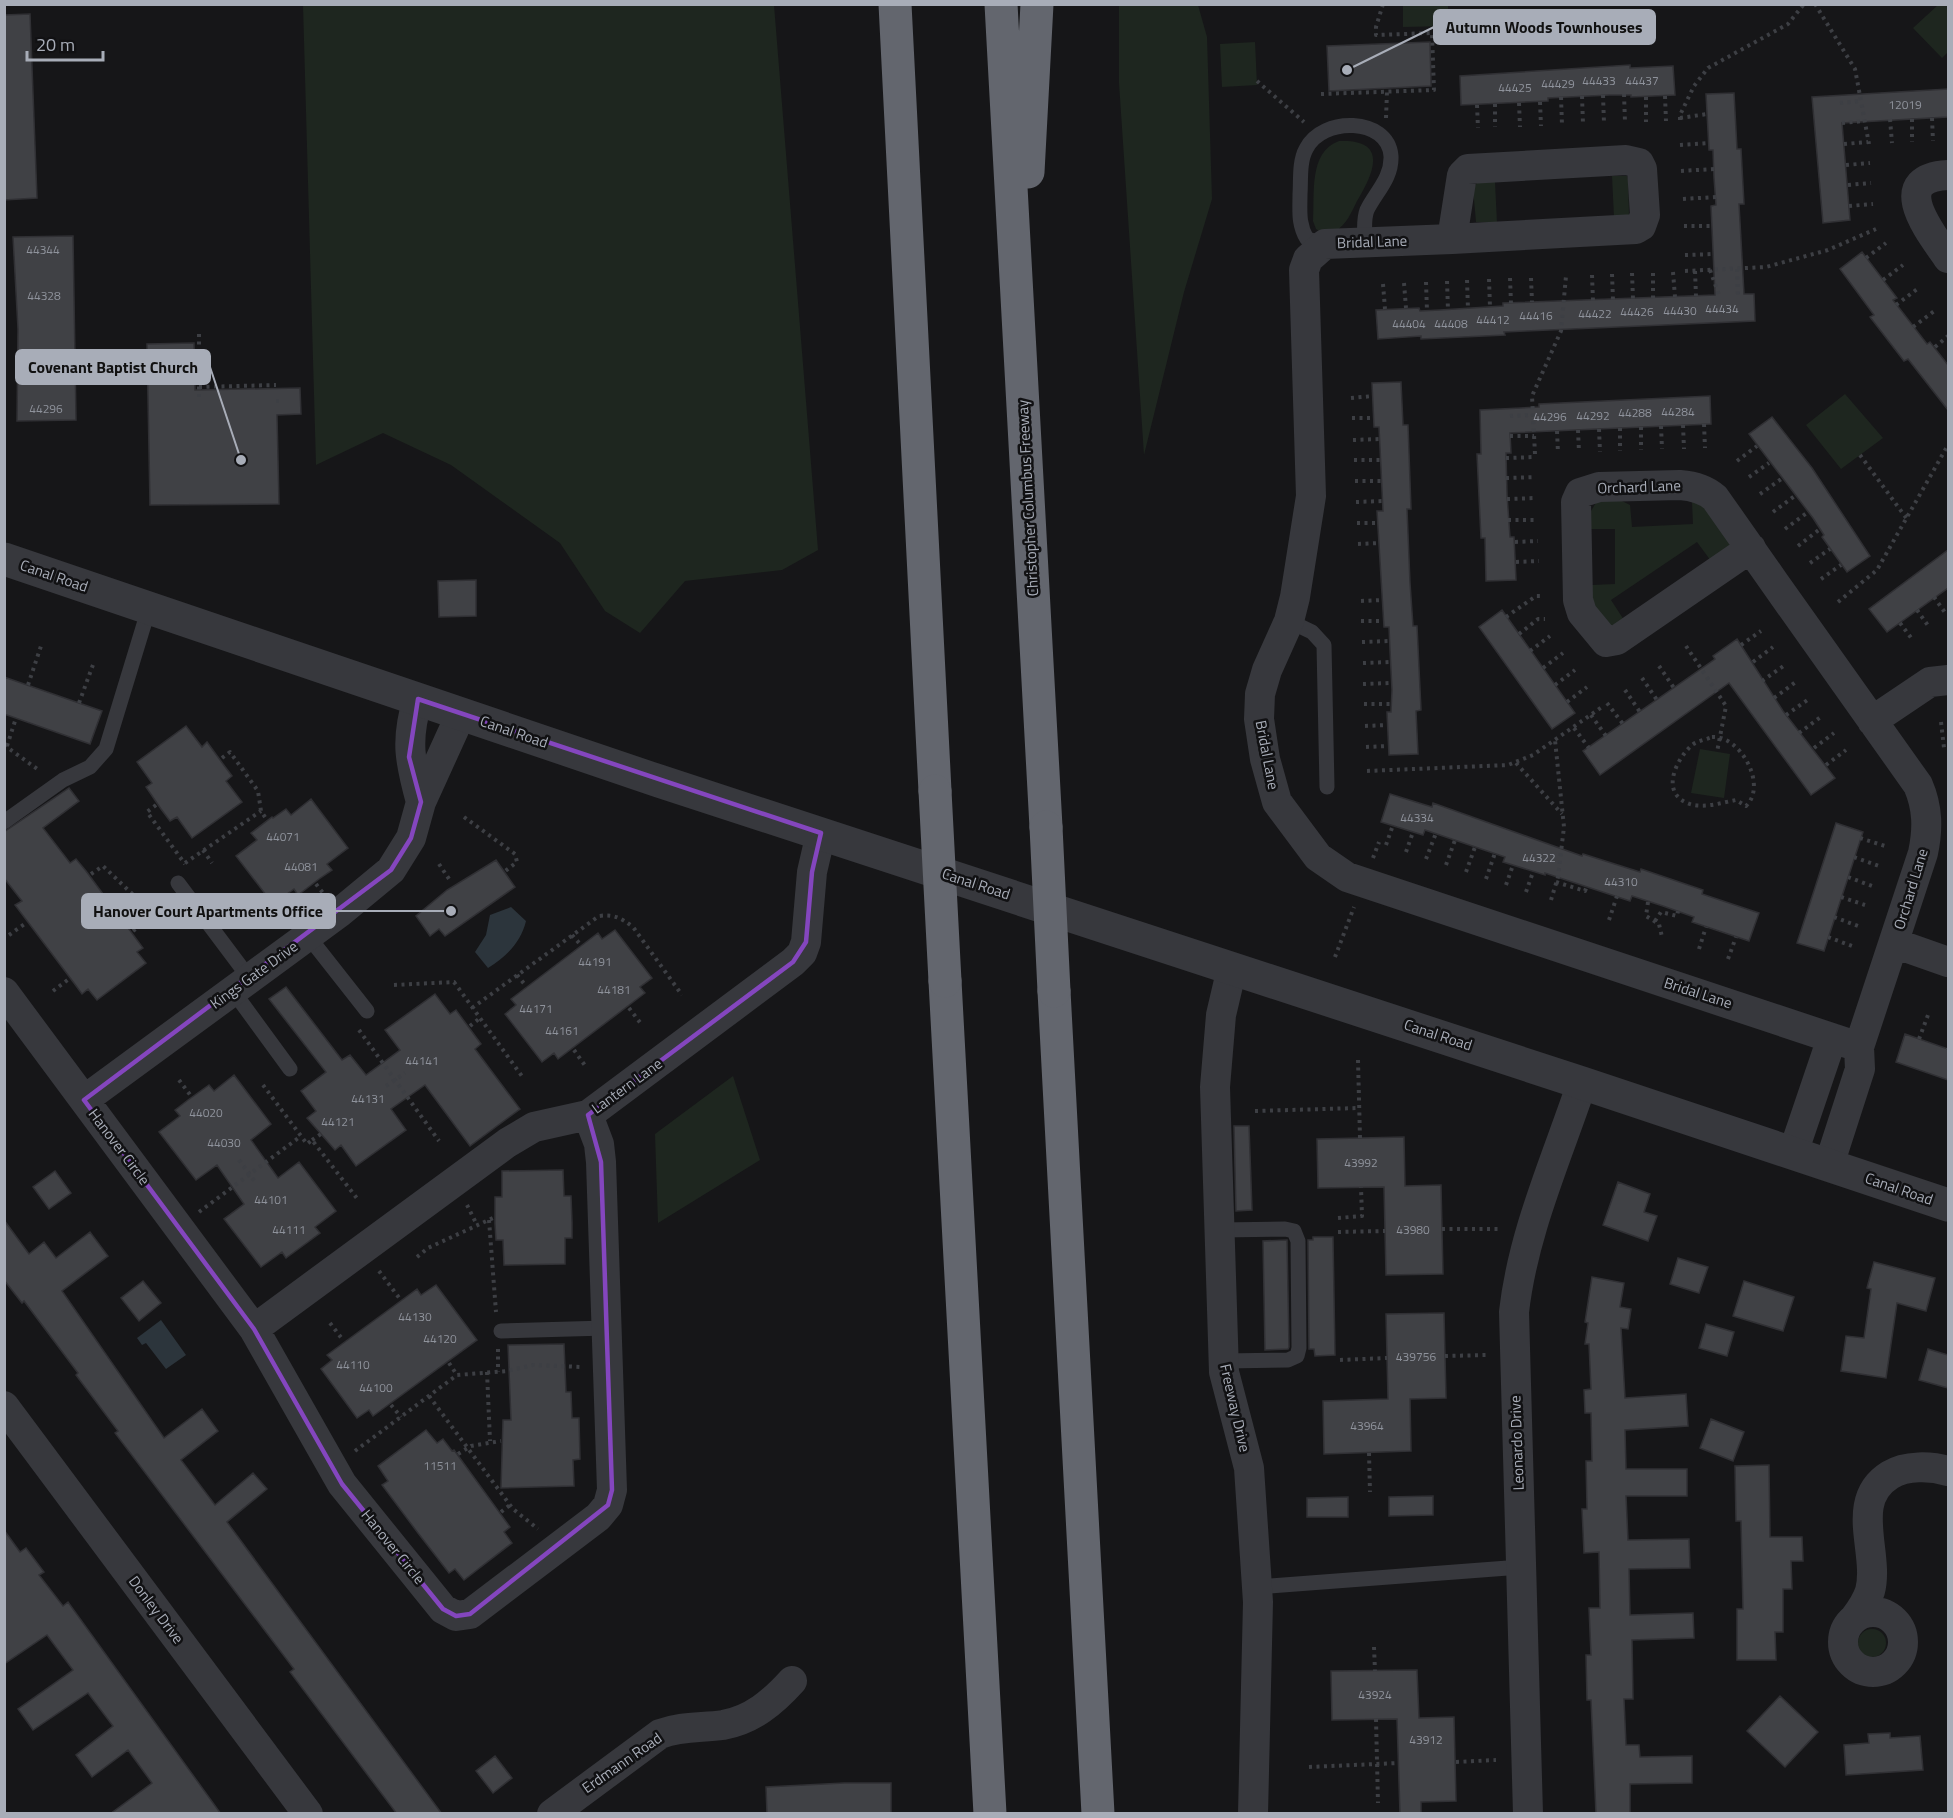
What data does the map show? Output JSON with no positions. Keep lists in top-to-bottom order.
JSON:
{
  "streets": {
    "highway": ["Christopher Columbus Freeway"],
    "street": [
      "Bridal Lane",
      "Orchard Lane",
      "Canal Road",
      "Kings Gate Drive",
      "Lantern Lane",
      "Hanover Circle",
      "Freeway Drive",
      "Leonardo Drive",
      "Donley Drive",
      "Erdmann Road"
    ]
  },
  "crossings": [
    ["Bridal Lane", "Orchard Lane"],
    ["Orchard Lane", "Canal Road"],
    ["Canal Road", "Kings Gate Drive"],
    ["Canal Road", "Lantern Lane"],
    ["Canal Road", "Freeway Drive"],
    ["Canal Road", "Leonardo Drive"],
    ["Kings Gate Drive", "Hanover Circle"],
    ["Lantern Lane", "Hanover Circle"]
  ],
  "places": ["Autumn Woods Townhouses", "Covenant Baptist Church", "Hanover Court Apartments Office"],
  "house_numbers": [
    "44433",
    "44437",
    "44429",
    "44425",
    "12019",
    "44344",
    "44328",
    "44434",
    "44430",
    "44426",
    "44422",
    "44416",
    "44412",
    "44404",
    "44408",
    "44296",
    "44284",
    "44288",
    "44292",
    "44296",
    "44334",
    "44071",
    "44322",
    "44081",
    "44310",
    "44191",
    "44181",
    "44171",
    "44161",
    "44141",
    "44131",
    "44020",
    "44121",
    "44030",
    "43992",
    "44101",
    "44111",
    "43980",
    "44130",
    "44120",
    "439756",
    "44110",
    "44100",
    "43964",
    "11511",
    "43924",
    "43912"
  ],
  "scale_bar": "20 m"
}
